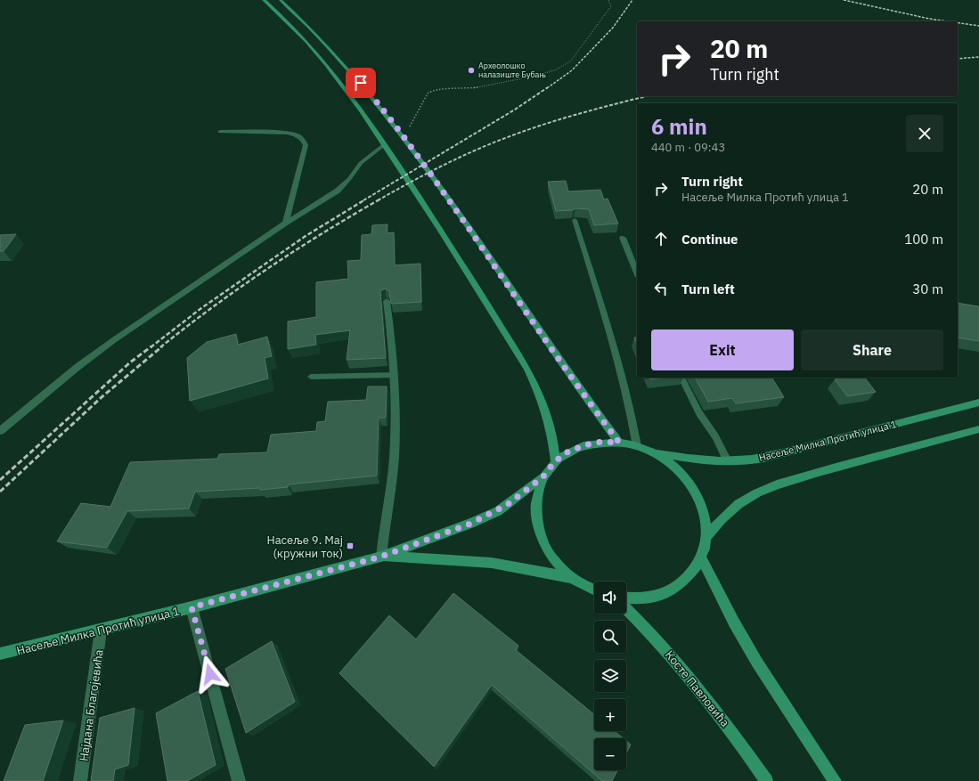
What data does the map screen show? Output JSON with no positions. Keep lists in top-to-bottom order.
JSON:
{
  "streets": {
    "main road": ["Насеље Милка Протић улица 1", "Косте Павловића"],
    "street": ["Најдана Благојевића"]
  },
  "crossings": [
    ["Насеље Милка Протић улица 1", "Најдана Благојевића"]
  ],
  "places": {
    "other": ["Археолошко налазиште Бубањ"],
    "transit": ["Насеље 9. Мај (кружни ток)"]
  },
  "page": {
    "turn": ["20 m", "Turn right"],
    "heading": ["6 min", "440 m · 09:43"],
    "list": [
      {
        "name": "Turn right",
        "note": "Насеље Милка Протић улица 1",
        "value": "20 m"
      },
      {
        "name": "Continue",
        "value": "100 m"
      },
      {
        "name": "Turn left",
        "value": "30 m"
      }
    ],
    "buttons": ["Exit", "Share"],
    "map_buttons": ["+", "−"]
  }
}
